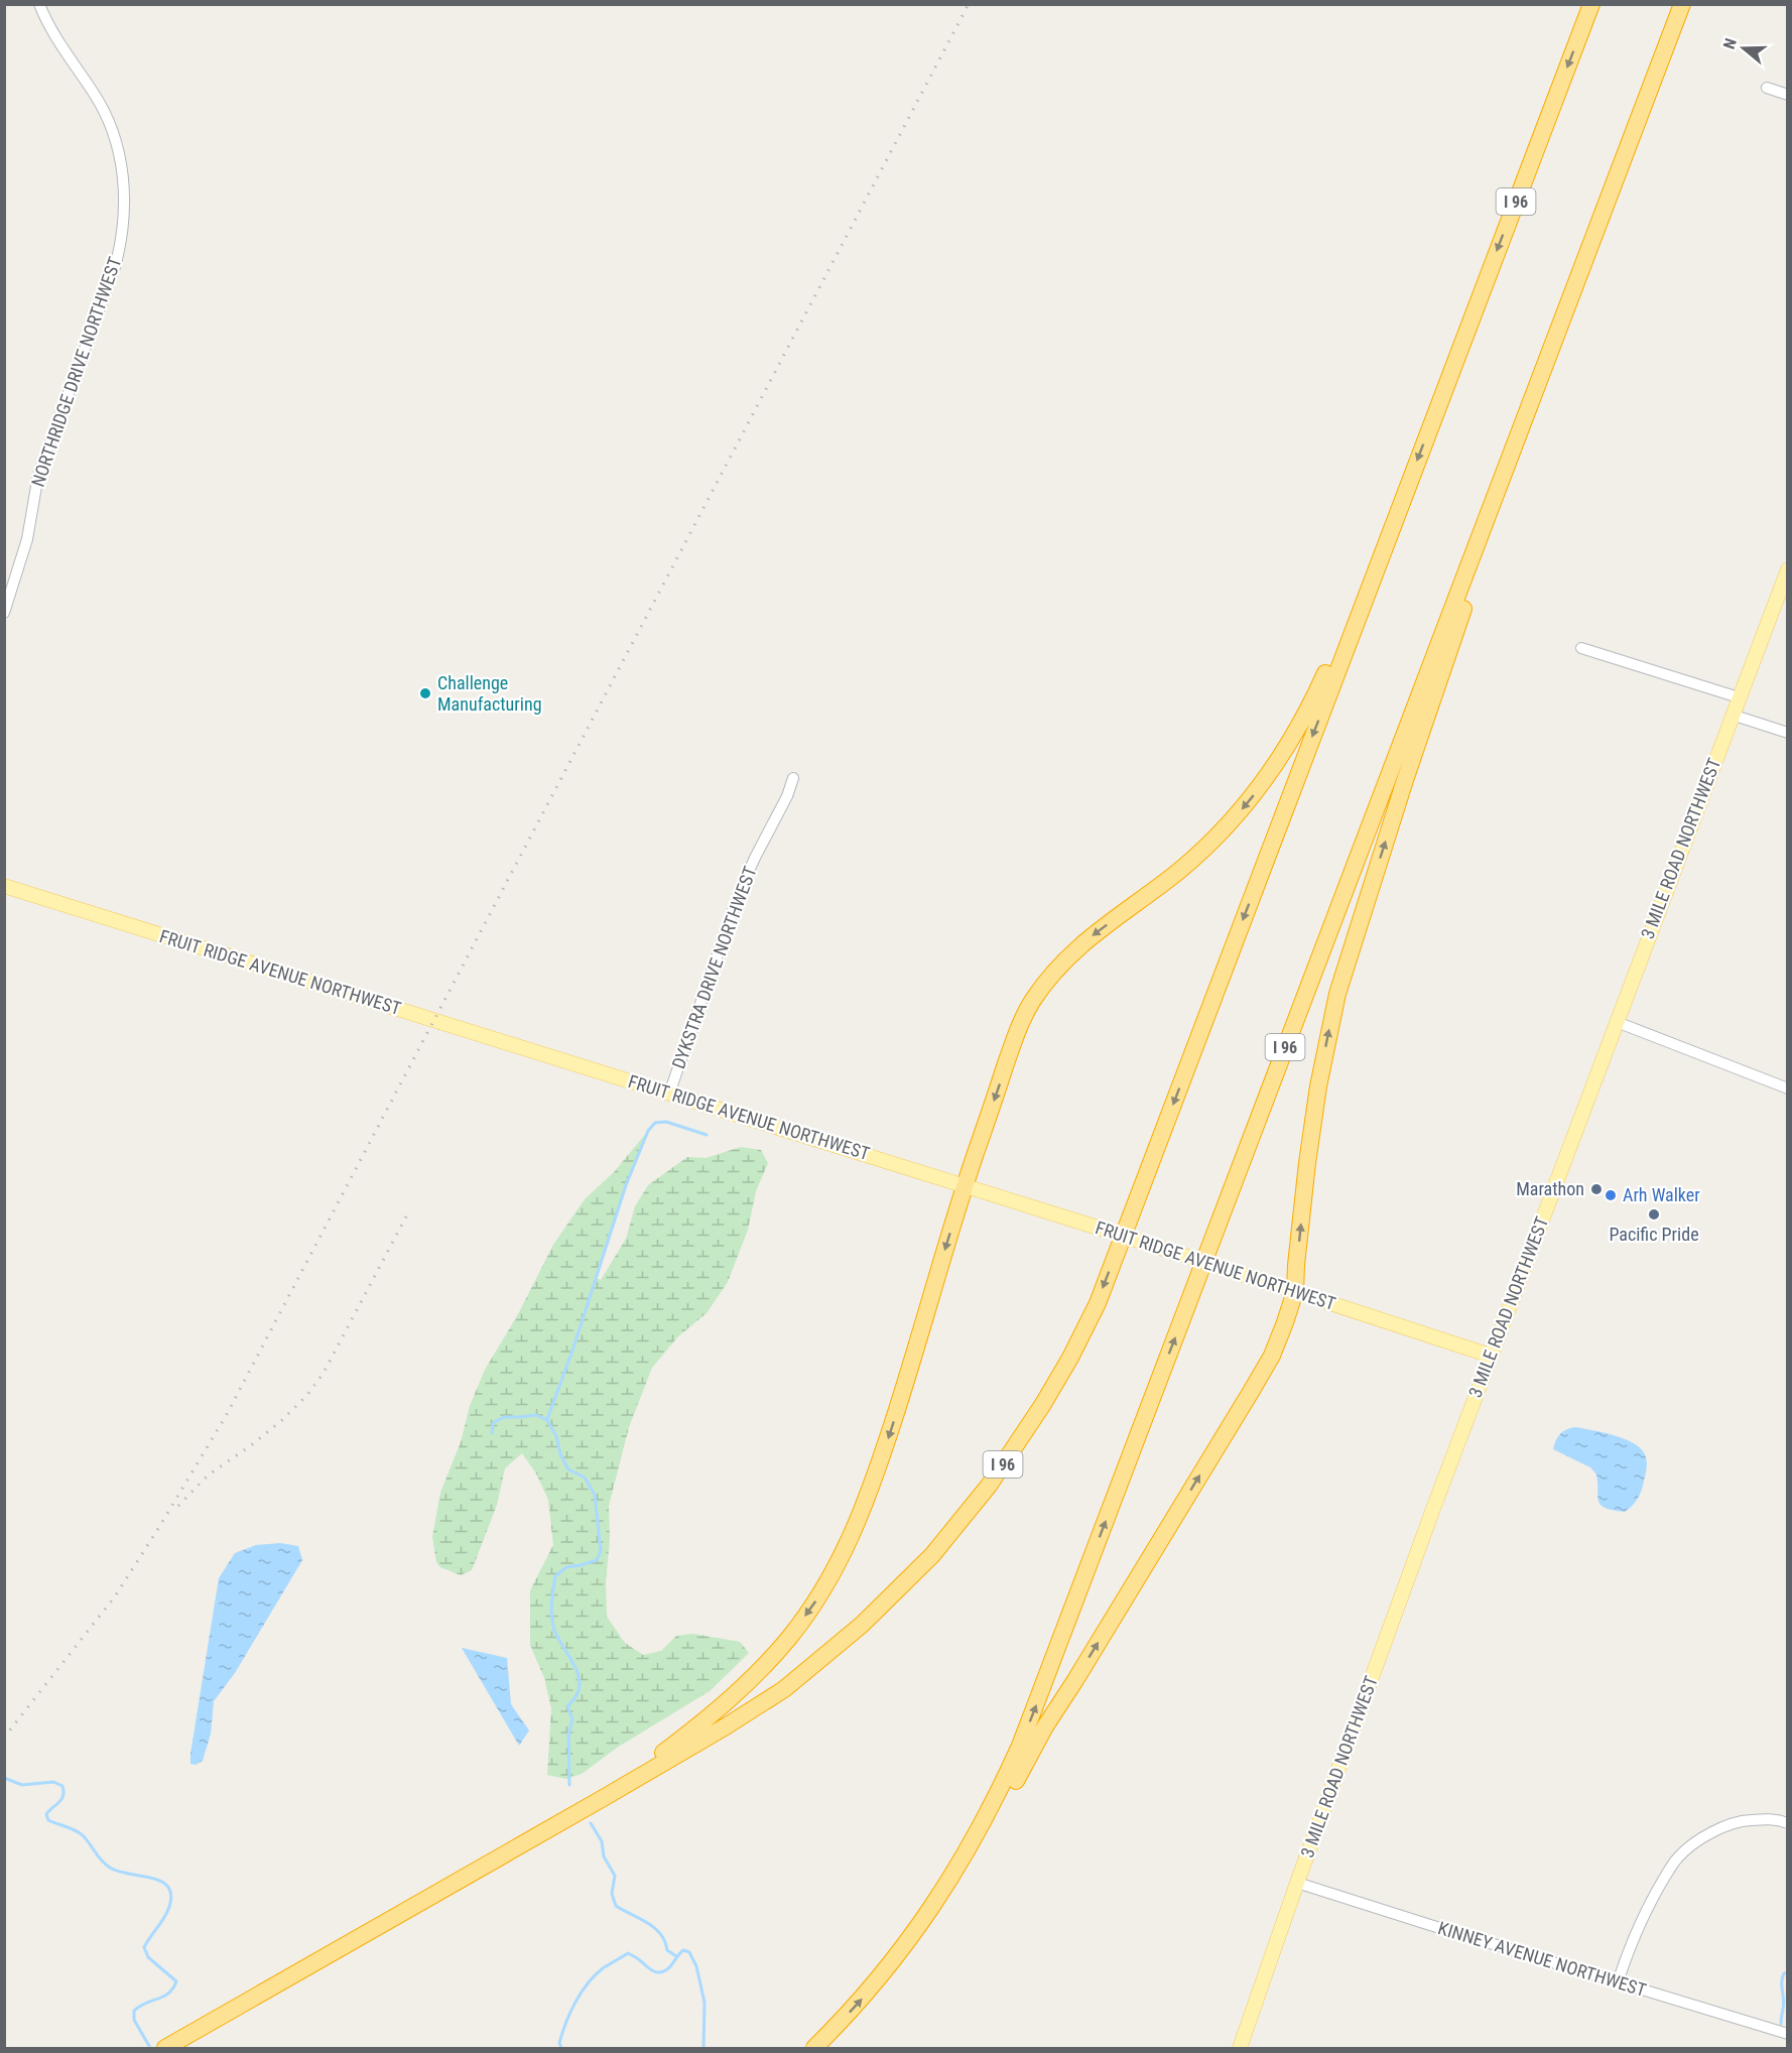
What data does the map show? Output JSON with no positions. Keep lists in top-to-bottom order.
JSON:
{
  "streets": {
    "highway": ["I 96"],
    "main road": ["3 MILE ROAD NORTHWEST", "FRUIT RIDGE AVENUE NORTHWEST"],
    "street": ["NORTHRIDGE DRIVE NORTHWEST", "DYKSTRA DRIVE NORTHWEST", "KINNEY AVENUE NORTHWEST"]
  },
  "crossings": [
    ["3 MILE ROAD NORTHWEST", "FRUIT RIDGE AVENUE NORTHWEST"],
    ["3 MILE ROAD NORTHWEST", "KINNEY AVENUE NORTHWEST"],
    ["DYKSTRA DRIVE NORTHWEST", "FRUIT RIDGE AVENUE NORTHWEST"]
  ],
  "places": [
    "Challenge Manufacturing",
    "Marathon",
    "Arh Walker",
    "Pacific Pride"
  ],
  "north": "left"
}
